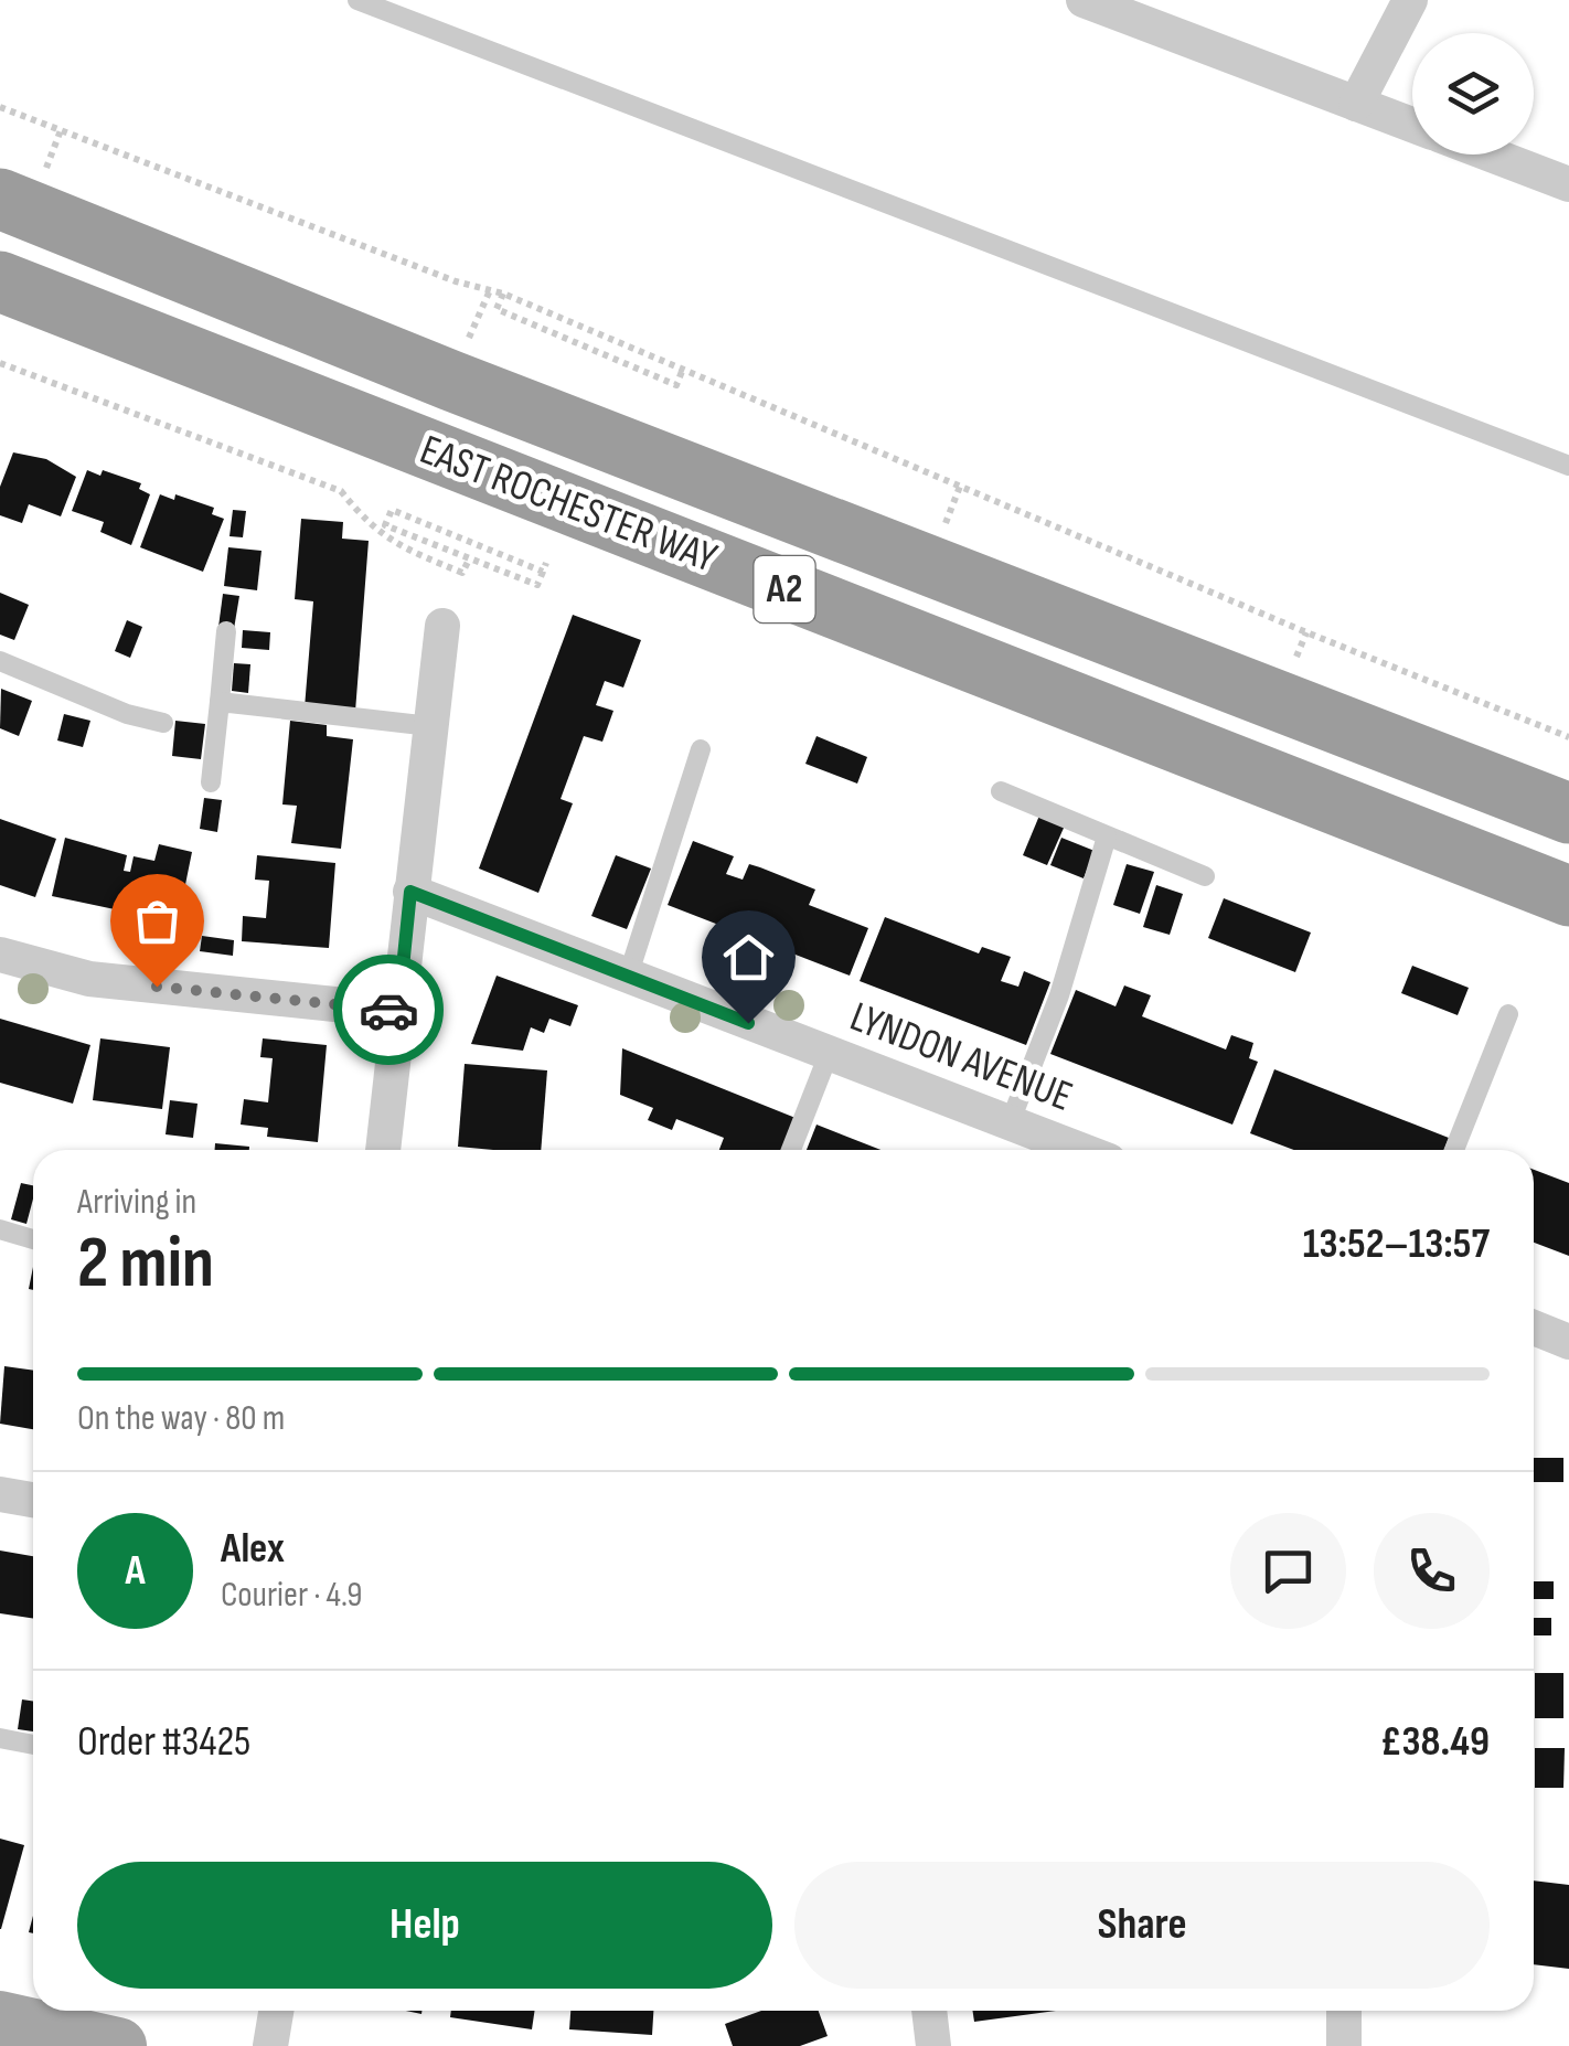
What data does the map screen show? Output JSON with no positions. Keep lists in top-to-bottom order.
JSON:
{
  "streets": {
    "highway": ["EAST ROCHESTER WAY", "A2"],
    "street": ["LYNDON AVENUE"]
  },
  "page": {
    "heading": ["2 min", "Arriving in", "13:52–13:57"],
    "panel": [
      "Alex",
      "Courier · 4.9",
      "Order #3425",
      "£38.49"
    ],
    "bar": "On the way · 80 m",
    "round": "A",
    "buttons": ["Help", "Share"]
  }
}
